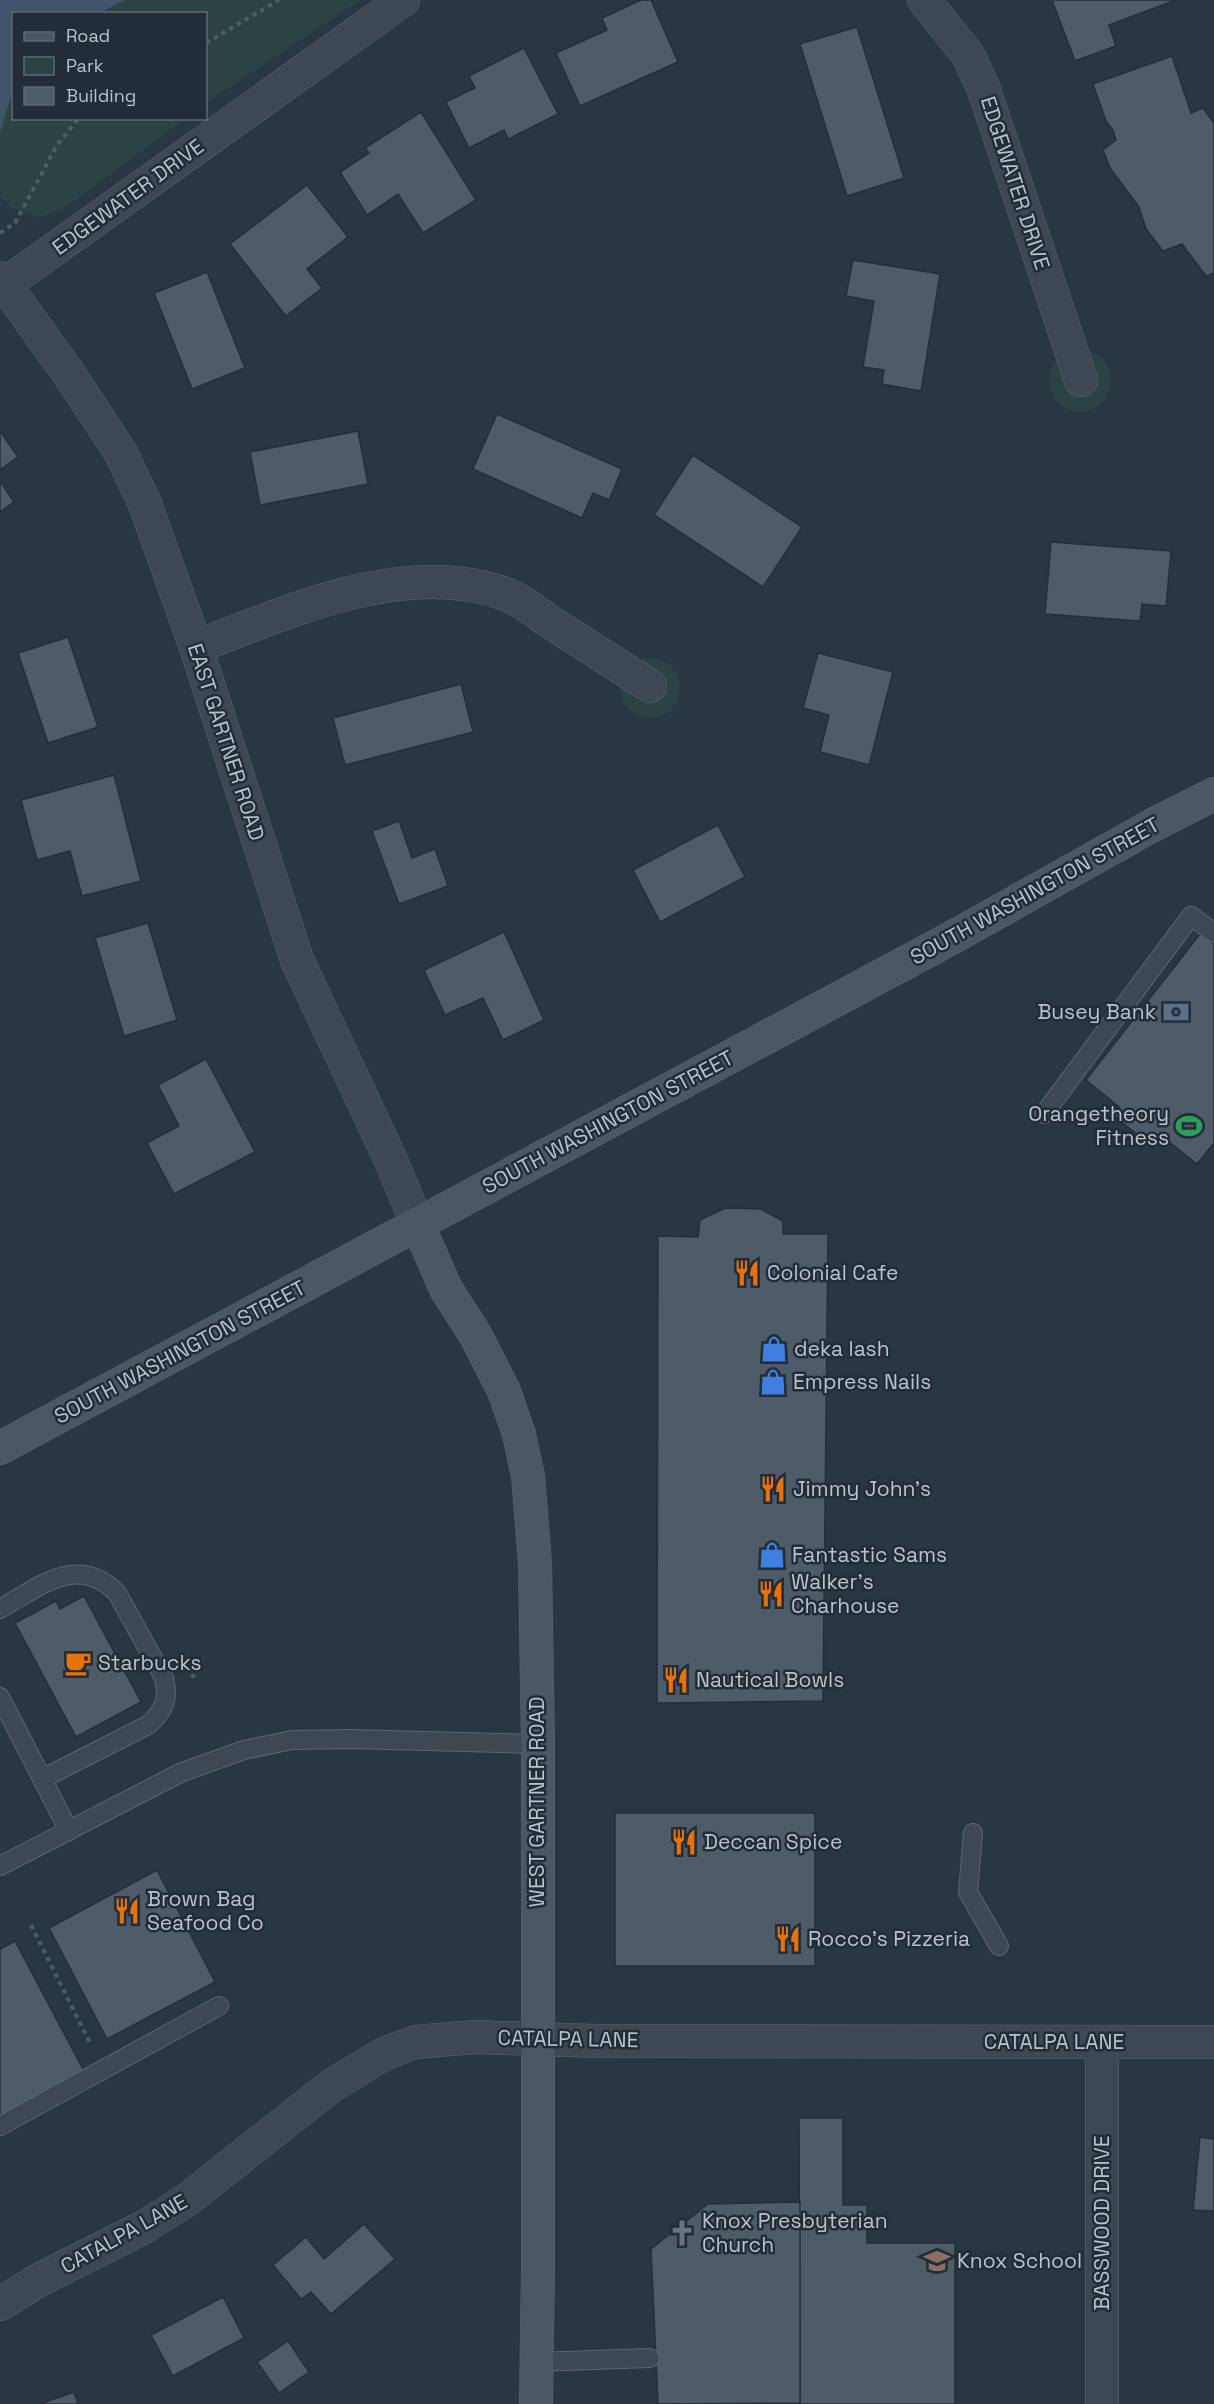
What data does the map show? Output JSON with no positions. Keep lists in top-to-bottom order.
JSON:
{
  "streets": {
    "main road": ["SOUTH WASHINGTON STREET", "WEST GARTNER ROAD"],
    "street": [
      "EDGEWATER DRIVE",
      "EAST GARTNER ROAD",
      "CATALPA LANE",
      "BASSWOOD DRIVE"
    ]
  },
  "crossings": [
    ["EDGEWATER DRIVE", "EAST GARTNER ROAD"],
    ["EAST GARTNER ROAD", "SOUTH WASHINGTON STREET"],
    ["EAST GARTNER ROAD", "WEST GARTNER ROAD"],
    ["SOUTH WASHINGTON STREET", "WEST GARTNER ROAD"],
    ["WEST GARTNER ROAD", "CATALPA LANE"],
    ["CATALPA LANE", "BASSWOOD DRIVE"]
  ],
  "places": {
    "bank": ["Busey Bank"],
    "sports": ["Orangetheory Fitness"],
    "restaurant": [
      "Colonial Cafe",
      "Jimmy John's",
      "Walker's Charhouse",
      "Nautical Bowls",
      "Deccan Spice",
      "Brown Bag Seafood Co",
      "Rocco's Pizzeria"
    ],
    "shop": ["deka lash", "Empress Nails", "Fantastic Sams"],
    "cafe": ["Starbucks"],
    "church": ["Knox Presbyterian Church"],
    "school or university": ["Knox School"]
  },
  "legend": ["Road", "Park", "Building"]
}
